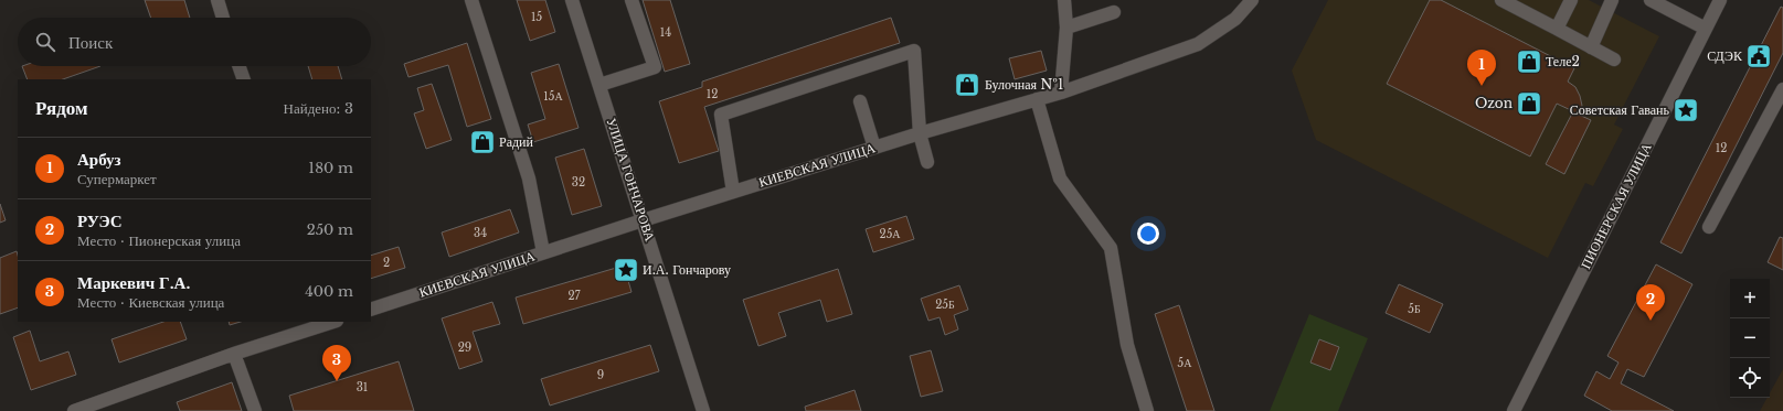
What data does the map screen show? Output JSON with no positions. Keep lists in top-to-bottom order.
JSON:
{
  "streets": {
    "street": ["КИЕВСКАЯ УЛИЦА", "УЛИЦА ГОНЧАРОВА", "ПИОНЕРСКАЯ УЛИЦА"]
  },
  "crossings": [
    ["КИЕВСКАЯ УЛИЦА", "УЛИЦА ГОНЧАРОВА"]
  ],
  "places": {
    "public building": ["СДЭК"],
    "shop": [
      "Теле2",
      "Булочная №1",
      "Ozon",
      "Радий"
    ],
    "place": ["Советская Гавань", "И.А. Гончарову"]
  },
  "house_numbers": [
    "15",
    "14",
    "12",
    "15А",
    "12",
    "32",
    "34",
    "25А",
    "2",
    "27",
    "25Б",
    "5Б",
    "29",
    "5А",
    "9",
    "31"
  ],
  "page": {
    "search": "Поиск",
    "pins": ["1", "2", "3"],
    "heading": ["Рядом", "Найдено: 3"],
    "list": [
      {
        "mark": "1",
        "name": "Арбуз",
        "note": "Супермаркет",
        "value": "180 m"
      },
      {
        "mark": "2",
        "name": "РУЭС",
        "note": "Место · Пионерская улица",
        "value": "250 m"
      },
      {
        "mark": "3",
        "name": "Маркевич Г.А.",
        "note": "Место · Киевская улица",
        "value": "400 m"
      }
    ],
    "map_buttons": ["+", "−"]
  }
}
